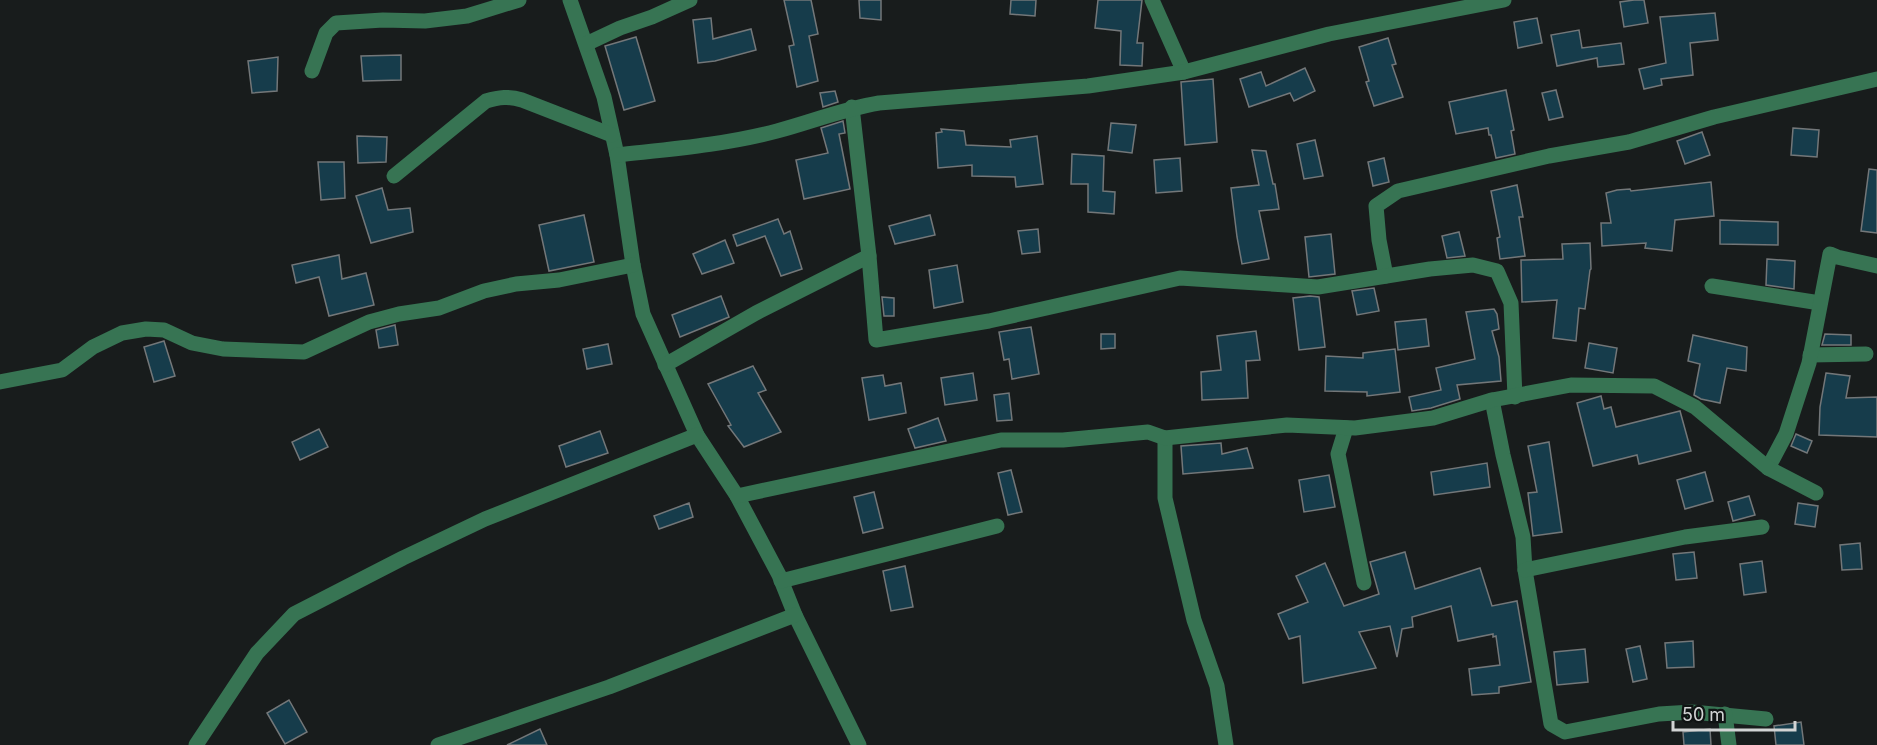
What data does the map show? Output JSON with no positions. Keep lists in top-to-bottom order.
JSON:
{
  "scale_bar": "50 m"
}
